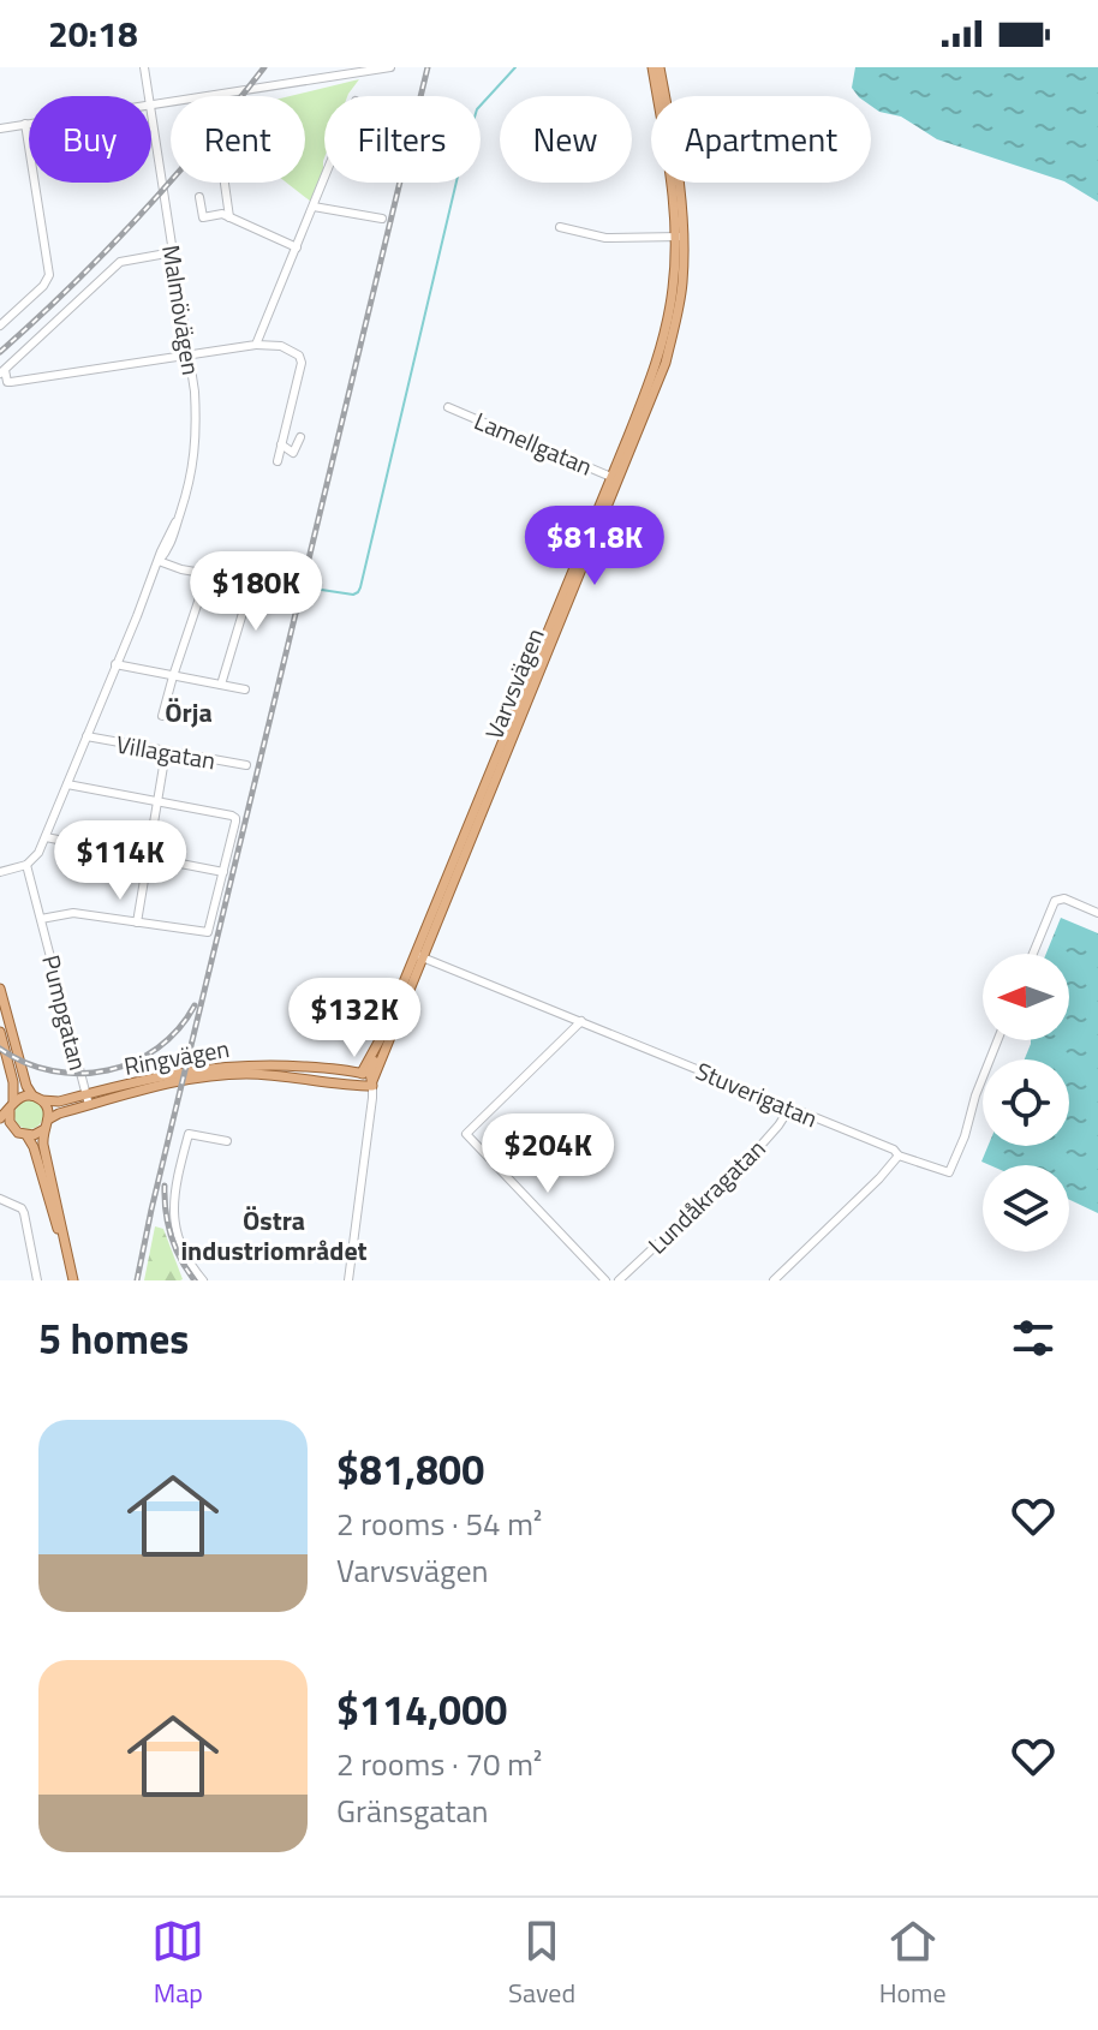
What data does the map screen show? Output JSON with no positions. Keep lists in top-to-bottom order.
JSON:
{
  "streets": {
    "main road": ["Varvsvägen", "Ringvägen"],
    "street": [
      "Malmövägen",
      "Lamellgatan",
      "Villagatan",
      "Pumpgatan",
      "Stuverigatan",
      "Lundåkragatan"
    ]
  },
  "crossings": [
    ["Malmövägen", "Villagatan"],
    ["Malmövägen", "Pumpgatan"],
    ["Lamellgatan", "Varvsvägen"],
    ["Varvsvägen", "Ringvägen"],
    ["Varvsvägen", "Stuverigatan"],
    ["Pumpgatan", "Ringvägen"],
    ["Stuverigatan", "Lundåkragatan"]
  ],
  "districts": ["Örja", "Östra industriområdet"],
  "north": "left",
  "page": {
    "status": "20:18",
    "chip": [
      "Buy",
      "Rent",
      "Filters",
      "New",
      "Apartment"
    ],
    "price": [
      "$81.8K",
      "$180K",
      "$114K",
      "$132K",
      "$204K"
    ],
    "heading": "5 homes",
    "list": [
      {
        "name": "$81,800",
        "note": "2 rooms · 54 m² · Varvsvägen"
      },
      {
        "name": "$114,000",
        "note": "2 rooms · 70 m² · Gränsgatan"
      }
    ],
    "tabs": ["Map", "Saved", "Home"]
  }
}
